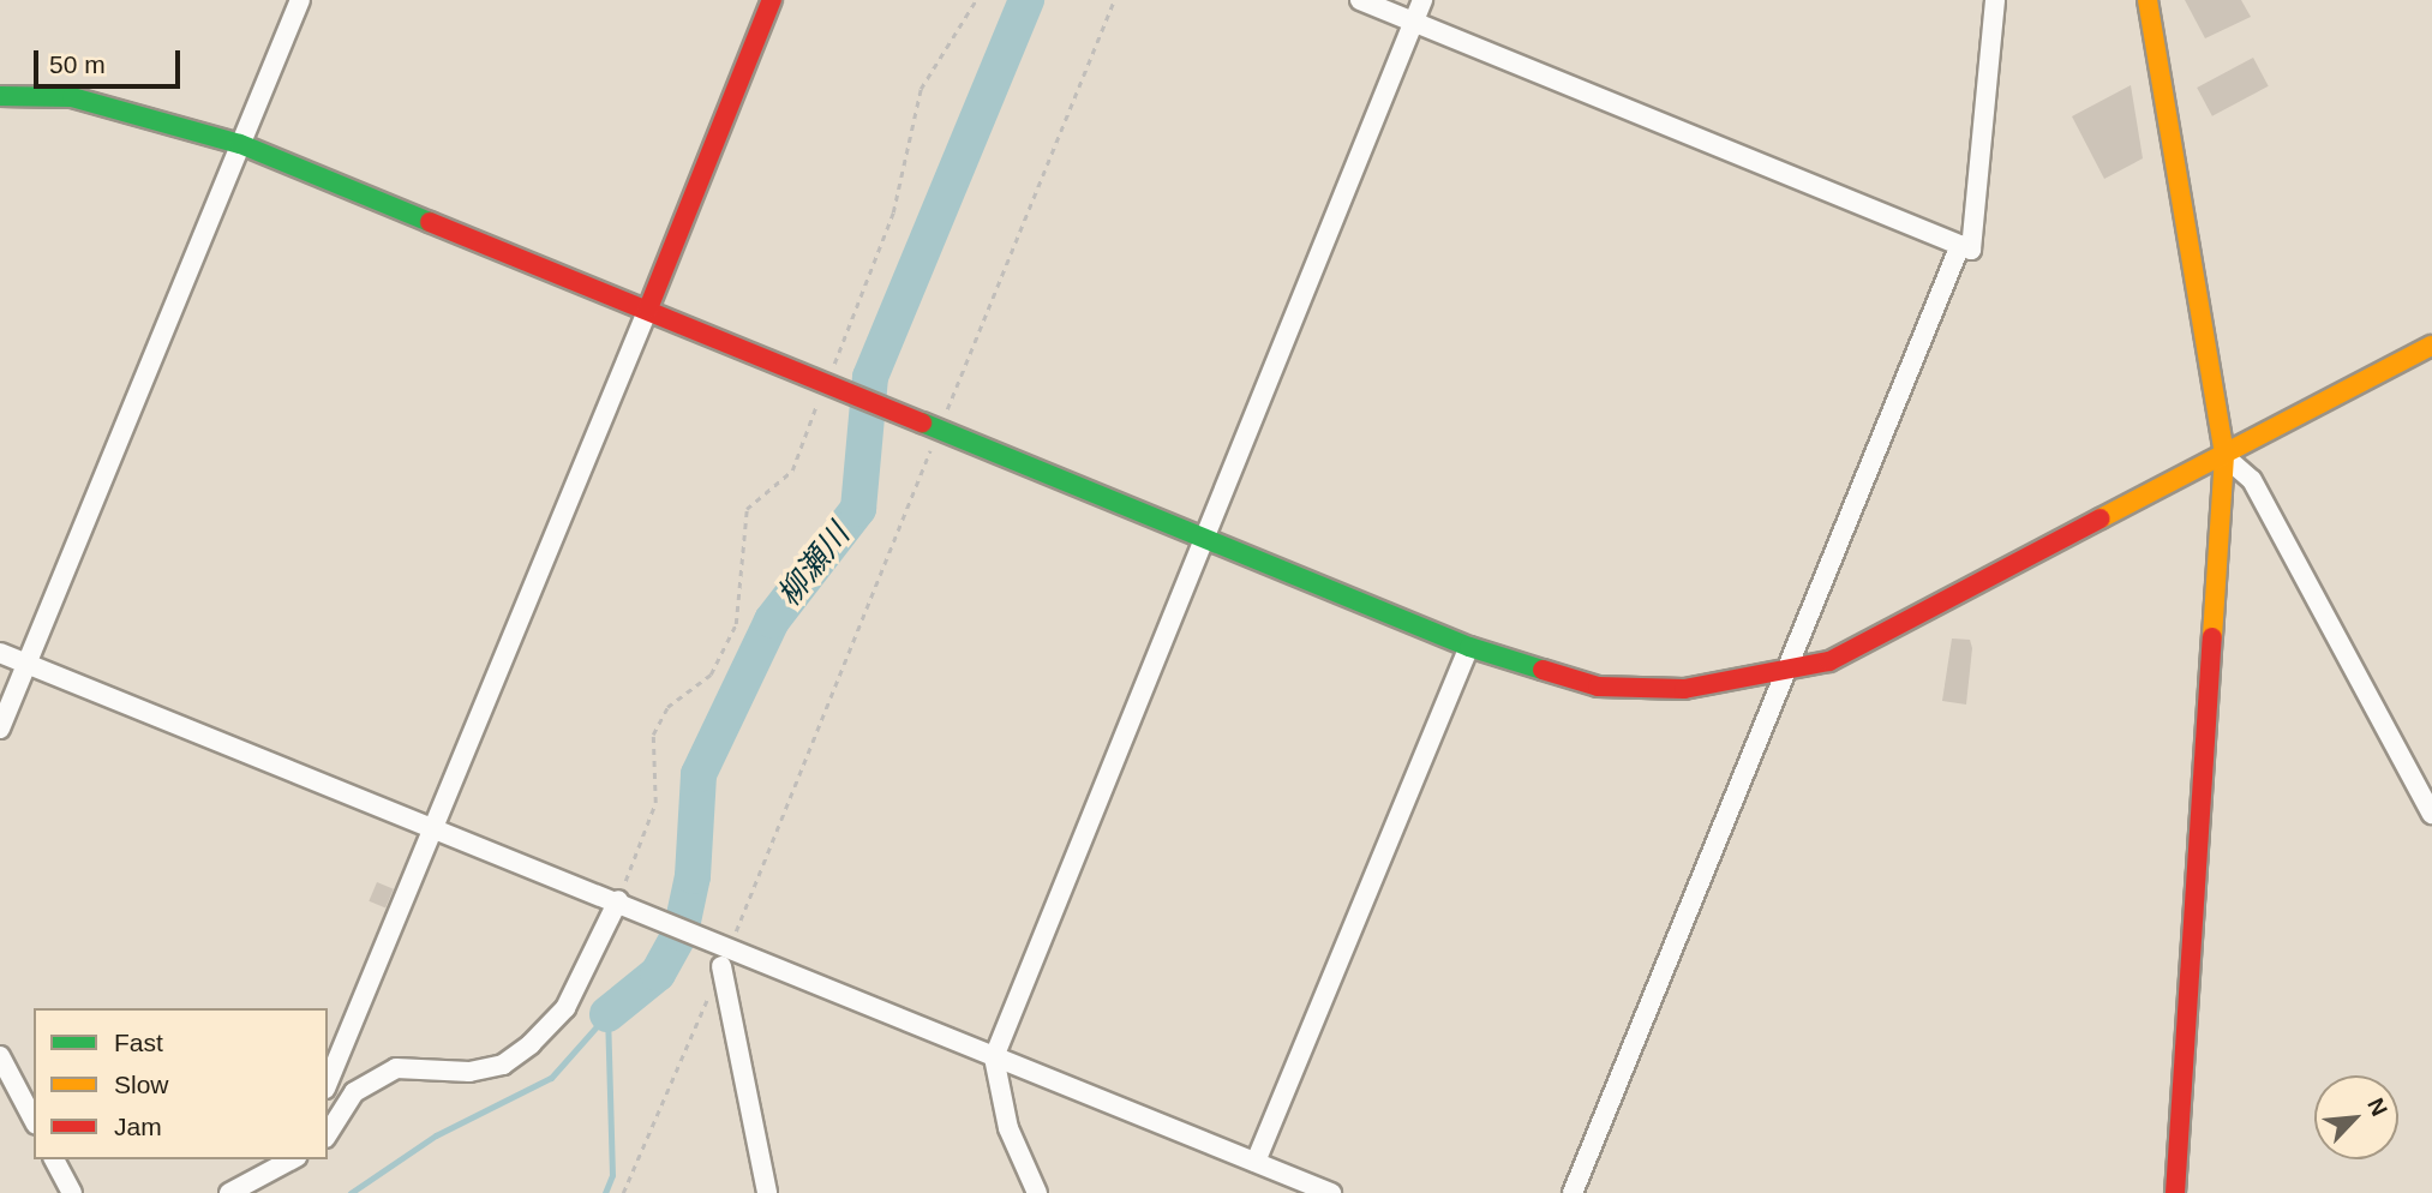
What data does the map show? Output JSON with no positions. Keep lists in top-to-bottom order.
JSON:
{
  "water": ["柳瀬川"],
  "legend": ["Fast", "Slow", "Jam"],
  "scale_bar": "50 m",
  "north": "top right"
}
